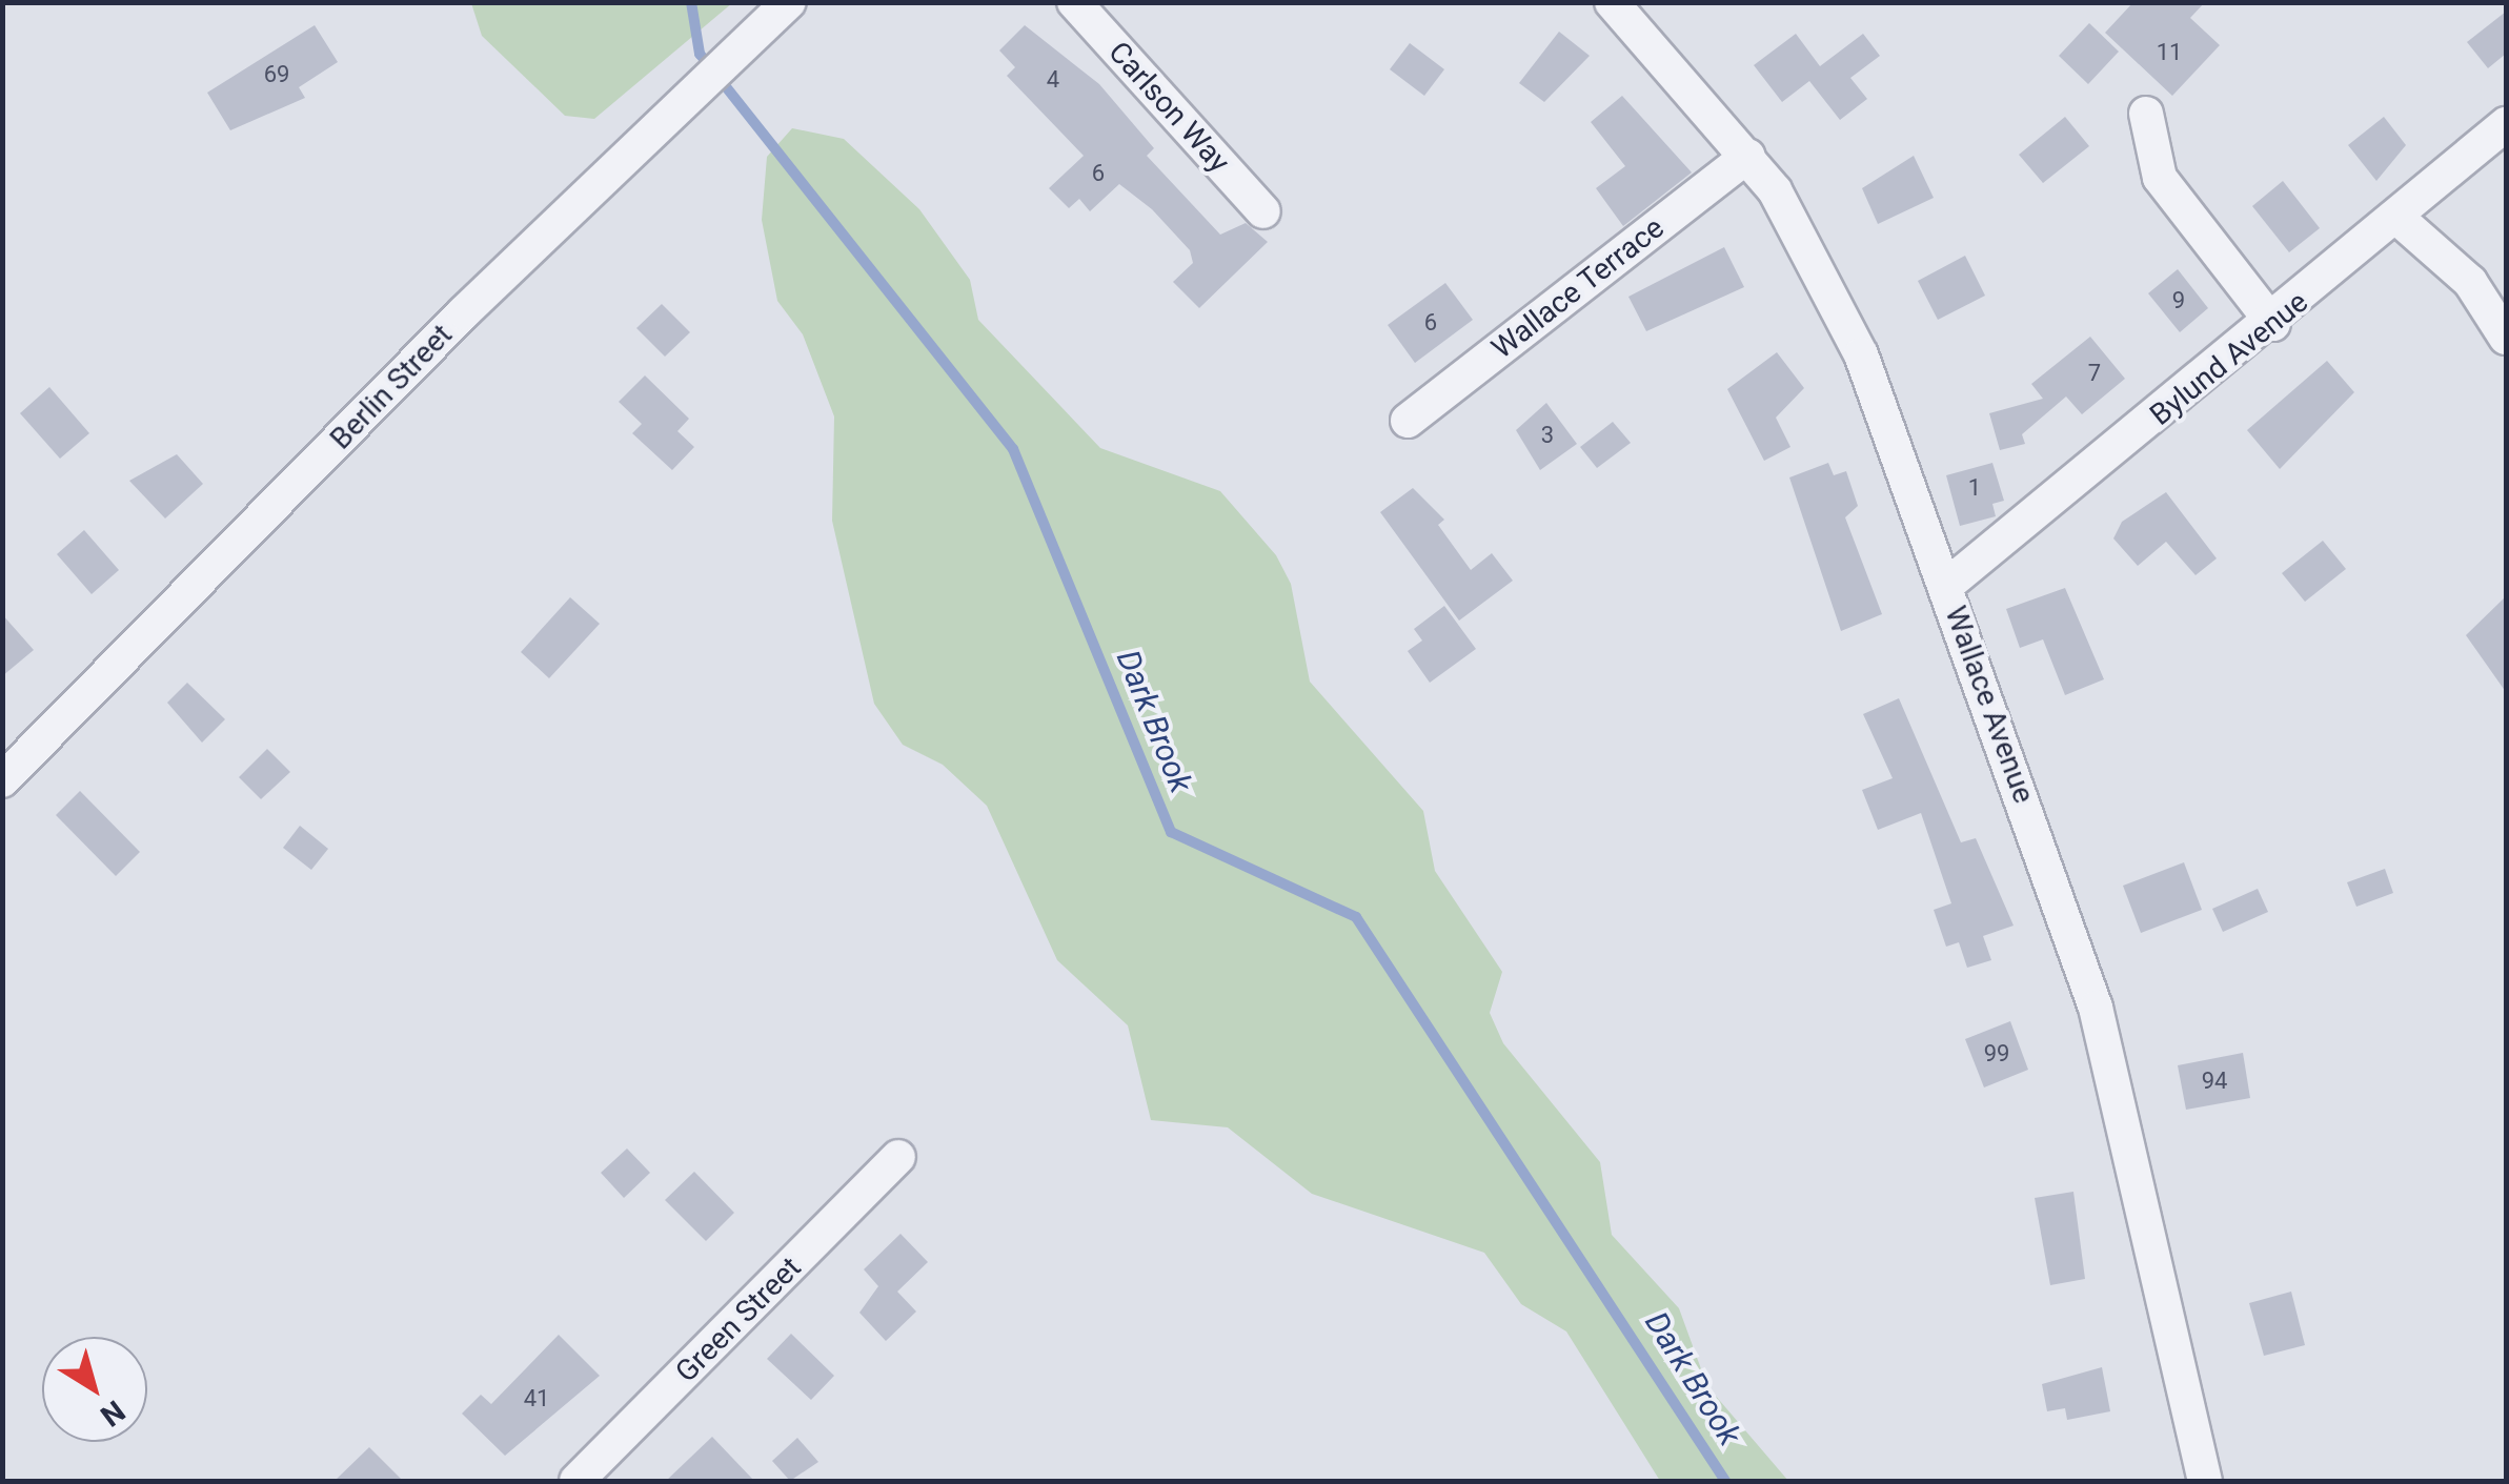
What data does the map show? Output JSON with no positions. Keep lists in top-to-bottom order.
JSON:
{
  "streets": {
    "street": [
      "Carlson Way",
      "Wallace Terrace",
      "Bylund Avenue",
      "Berlin Street",
      "Wallace Avenue",
      "Green Street"
    ]
  },
  "crossings": [
    ["Wallace Terrace", "Wallace Avenue"],
    ["Bylund Avenue", "Wallace Avenue"]
  ],
  "water": ["Dark Brook"],
  "house_numbers": [
    "11",
    "69",
    "4",
    "6",
    "9",
    "6",
    "7",
    "3",
    "1",
    "99",
    "94",
    "41"
  ],
  "north": "bottom right"
}
